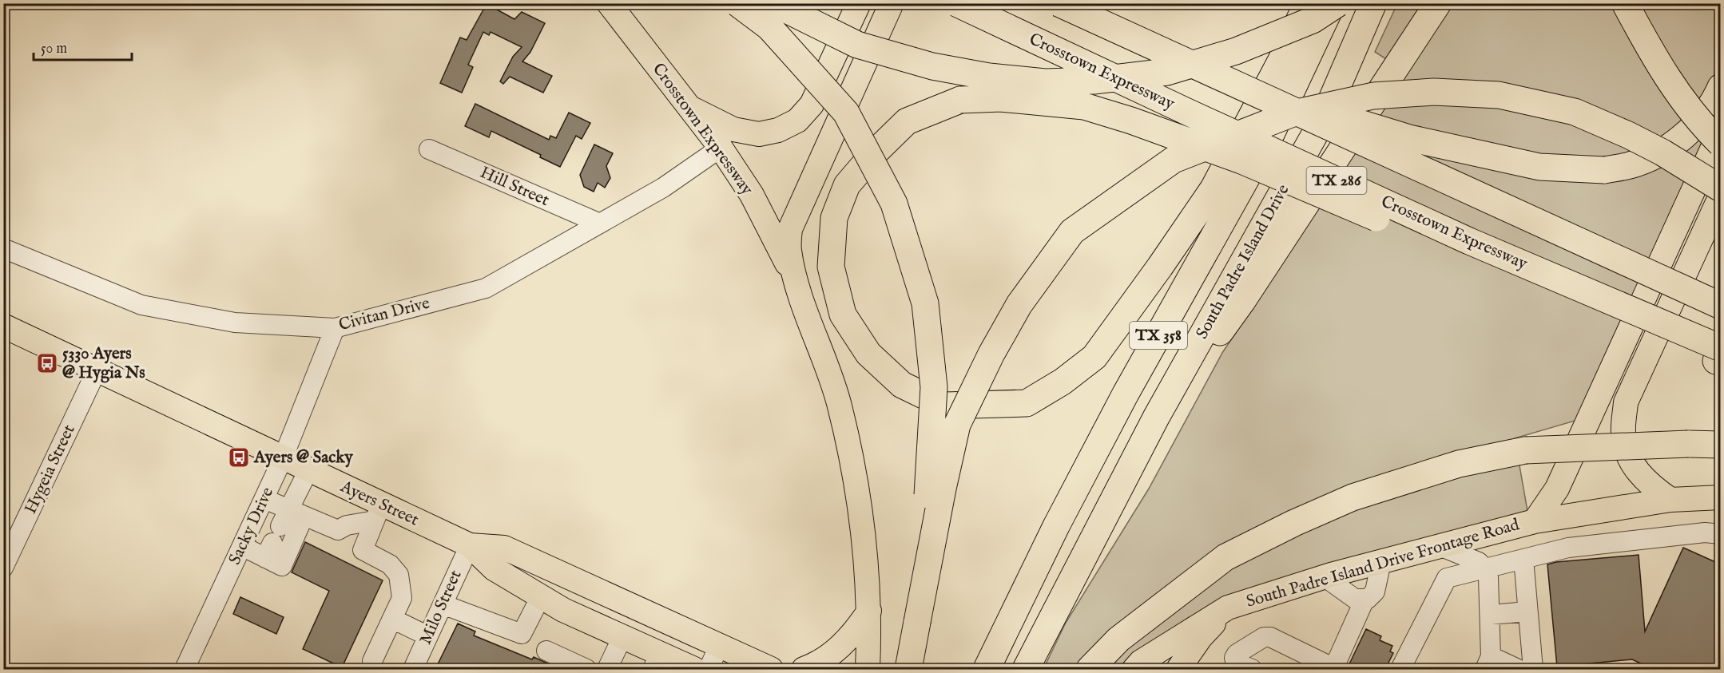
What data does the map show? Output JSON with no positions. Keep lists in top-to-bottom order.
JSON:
{
  "streets": {
    "highway": [
      "Crosstown Expressway",
      "TX 286",
      "South Padre Island Drive",
      "TX 358"
    ],
    "main road": ["Ayers Street", "South Padre Island Drive Frontage Road"],
    "street": [
      "Hill Street",
      "Civitan Drive",
      "Hygeia Street",
      "Sacky Drive",
      "Milo Street"
    ]
  },
  "crossings": [
    ["Crosstown Expressway", "Civitan Drive"],
    ["Hill Street", "Civitan Drive"],
    ["Civitan Drive", "Sacky Drive"],
    ["Hygeia Street", "Ayers Street"],
    ["Ayers Street", "Sacky Drive"],
    ["Ayers Street", "Milo Street"]
  ],
  "places": {
    "bus stop": ["5330 Ayers @ Hygia Ns", "Ayers @ Sacky"]
  },
  "scale_bar": "50 m"
}
